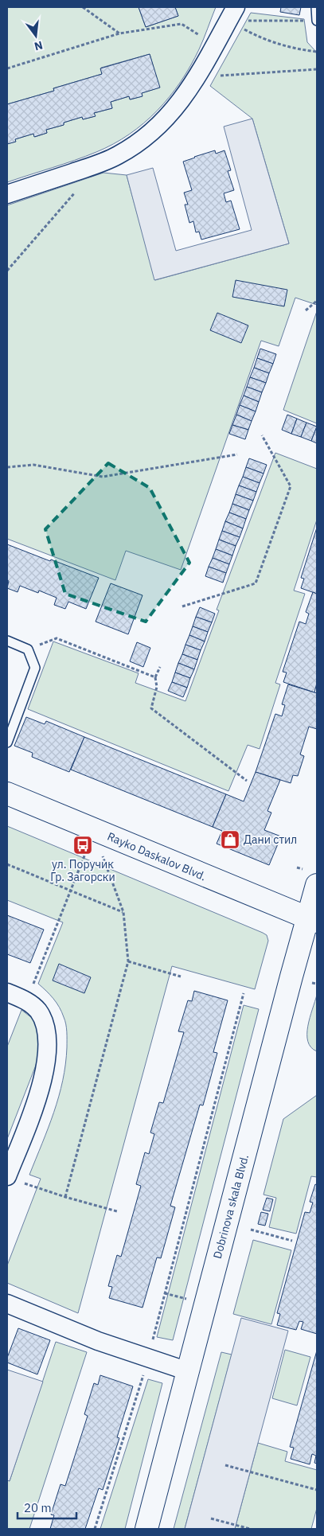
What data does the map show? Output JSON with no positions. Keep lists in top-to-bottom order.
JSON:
{
  "streets": {
    "main road": ["Rayko Daskalov Blvd.", "Dobrinova skala Blvd."]
  },
  "crossings": [
    ["Rayko Daskalov Blvd.", "Dobrinova skala Blvd."]
  ],
  "places": {
    "shop": ["Дани стил"],
    "bus stop": ["ул. Поручик Гр. Загорски"]
  },
  "scale_bar": "20 m",
  "north": "bottom"
}
